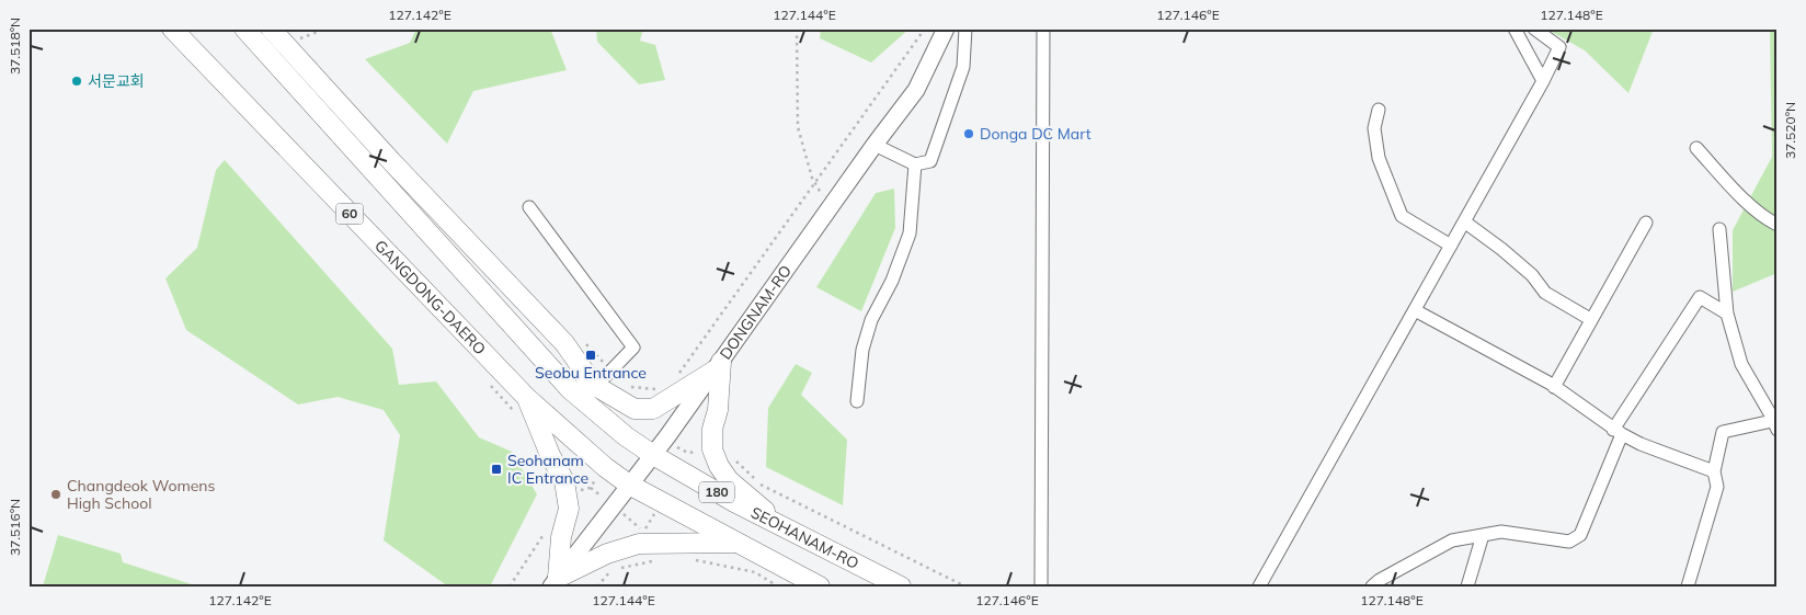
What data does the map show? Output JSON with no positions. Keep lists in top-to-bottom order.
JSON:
{
  "streets": {
    "main road": [
      "60",
      "GANGDONG-DAERO",
      "DONGNAM-RO",
      "180",
      "SEOHANAM-RO"
    ]
  },
  "crossings": [
    ["GANGDONG-DAERO", "DONGNAM-RO"],
    ["GANGDONG-DAERO", "180"],
    ["DONGNAM-RO", "180"],
    ["DONGNAM-RO", "SEOHANAM-RO"]
  ],
  "places": {
    "other": ["서문교회", "Donga DC Mart", "Changdeok Womens High School"],
    "transit": ["Seobu Entrance", "Seohanam IC Entrance"]
  },
  "coordinates": [
    "127.142°E",
    "127.144°E",
    "127.146°E",
    "127.148°E",
    "37.518°N",
    "37.520°N",
    "37.516°N"
  ]
}
